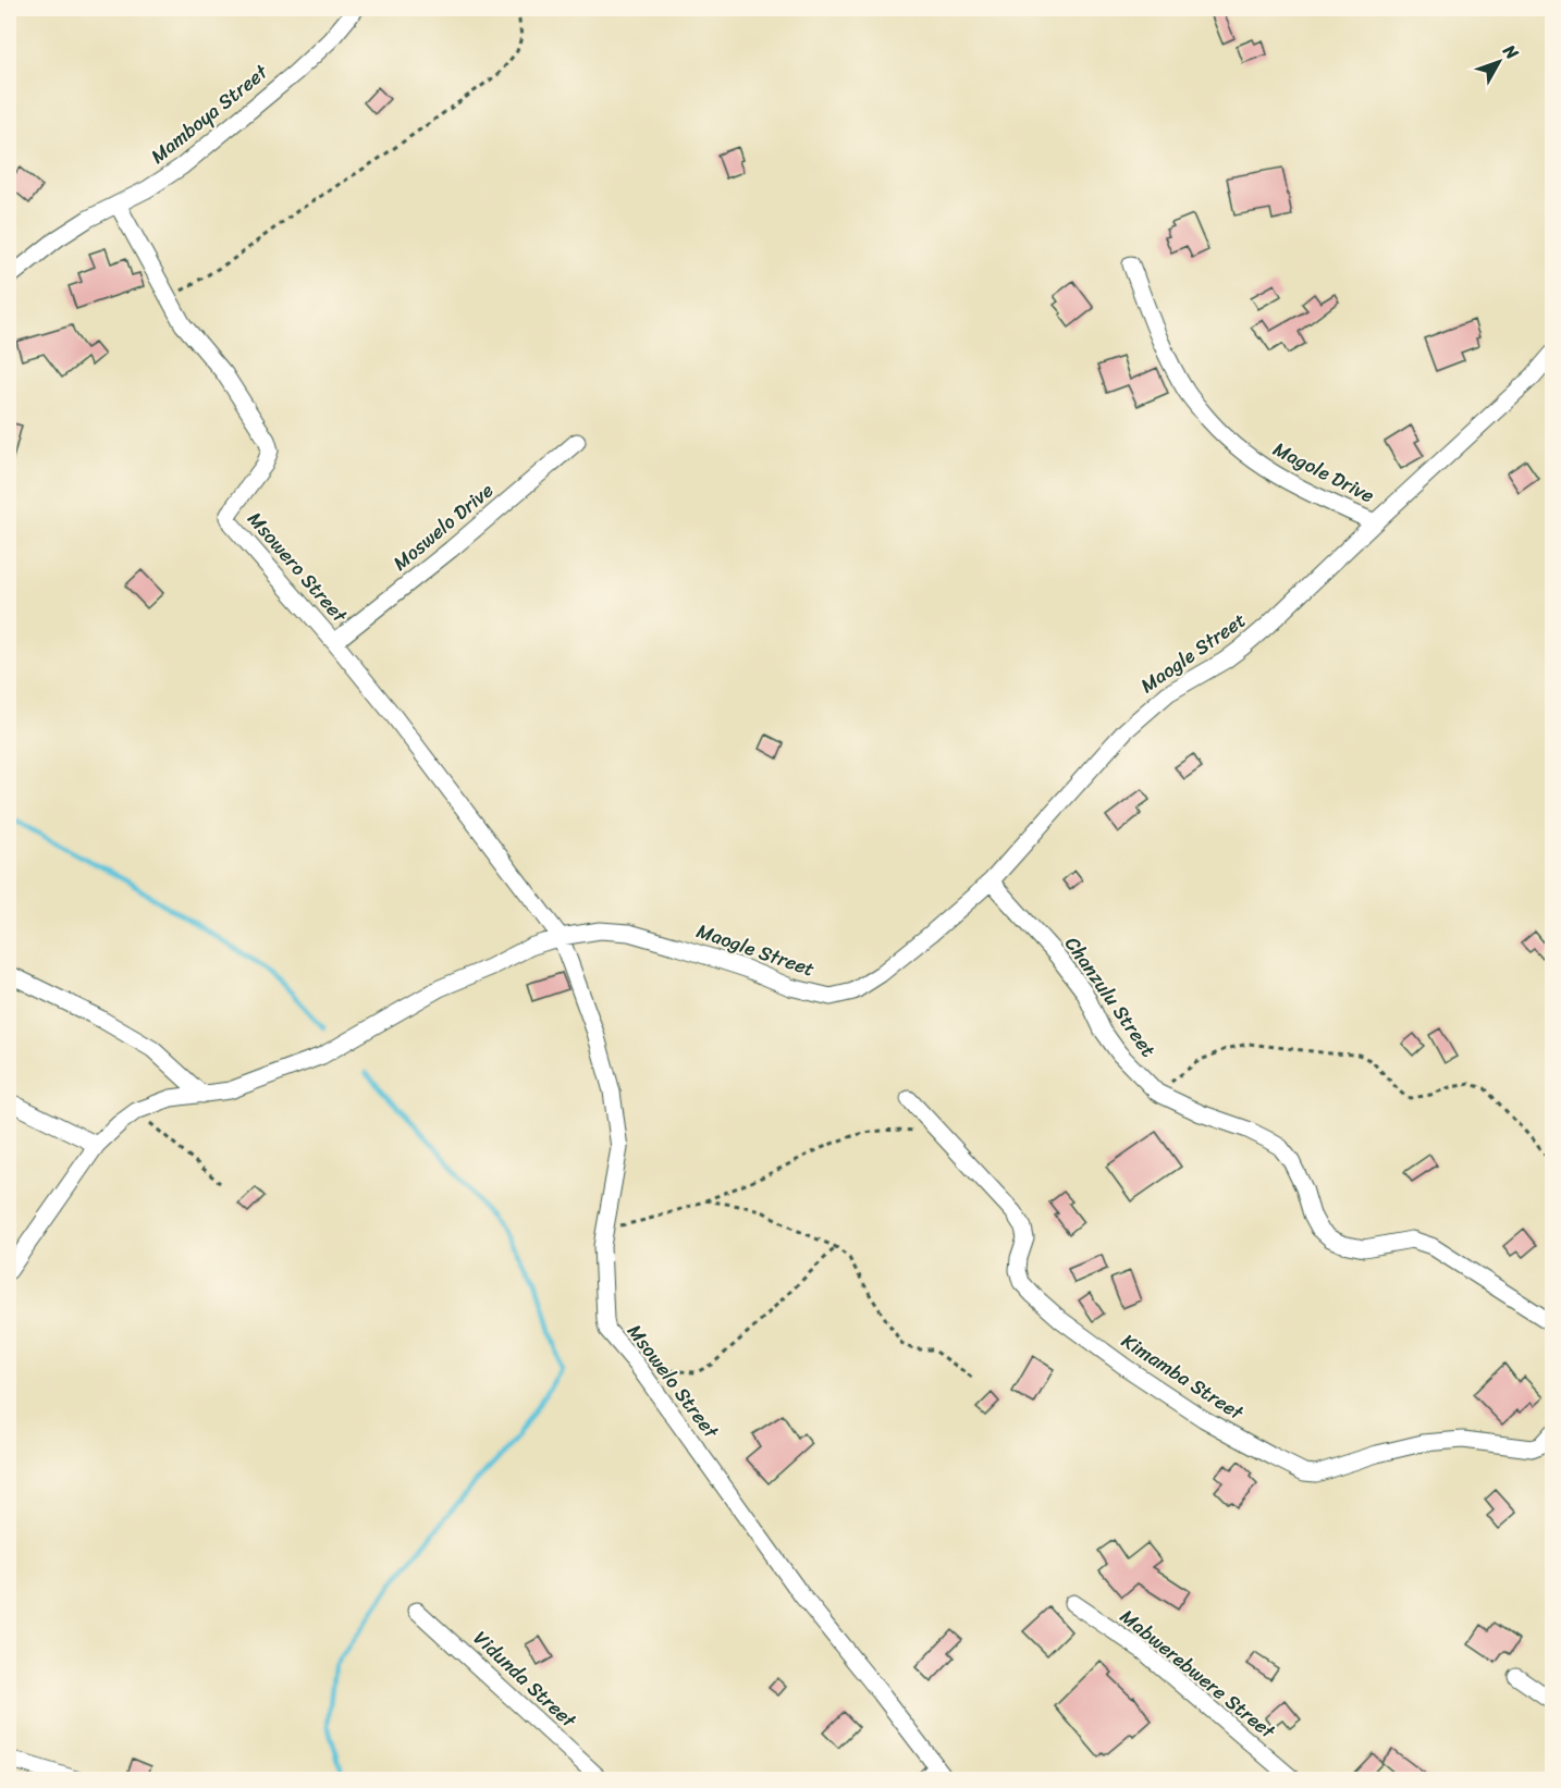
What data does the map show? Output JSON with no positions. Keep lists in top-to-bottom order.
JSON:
{
  "streets": {
    "street": [
      "Mamboya Street",
      "Magole Drive",
      "Moswelo Drive",
      "Msowero Street",
      "Maogle Street",
      "Chanzulu Street",
      "Kimamba Street",
      "Msowelo Street",
      "Mabwerebwere Street",
      "Vidunda Street"
    ]
  },
  "crossings": [
    ["Mamboya Street", "Msowero Street"],
    ["Magole Drive", "Maogle Street"],
    ["Moswelo Drive", "Msowero Street"],
    ["Msowero Street", "Maogle Street"],
    ["Msowero Street", "Msowelo Street"],
    ["Maogle Street", "Chanzulu Street"],
    ["Maogle Street", "Msowelo Street"]
  ],
  "north": "top right"
}
